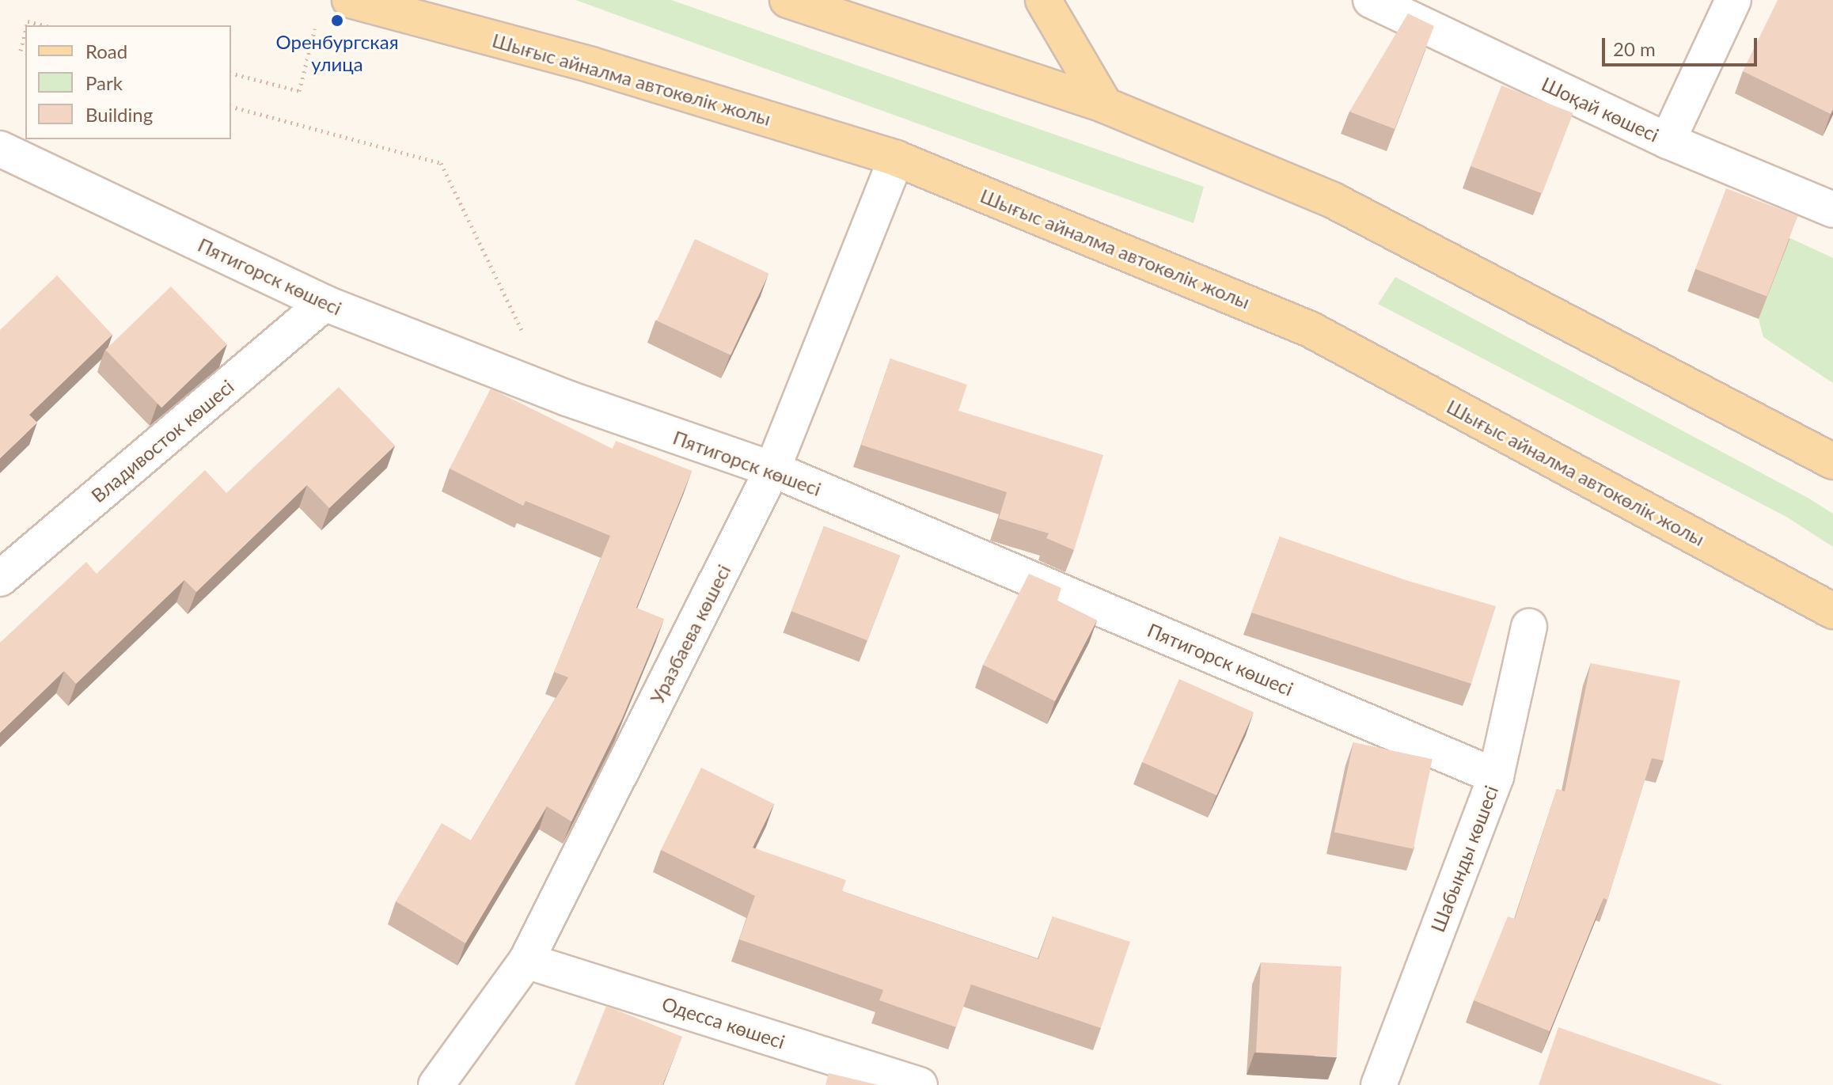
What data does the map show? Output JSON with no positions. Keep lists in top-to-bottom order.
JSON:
{
  "streets": {
    "main road": ["Шығыс айналма автокөлік жолы"],
    "street": [
      "Шоқай көшесі",
      "Пятигорск көшесі",
      "Владивосток көшесі",
      "Уразбаева көшесі",
      "Шабынды көшесі",
      "Одесса көшесі"
    ]
  },
  "crossings": [
    ["Шығыс айналма автокөлік жолы", "Уразбаева көшесі"],
    ["Пятигорск көшесі", "Владивосток көшесі"],
    ["Пятигорск көшесі", "Уразбаева көшесі"],
    ["Пятигорск көшесі", "Шабынды көшесі"],
    ["Уразбаева көшесі", "Одесса көшесі"]
  ],
  "places": ["Оренбургская улица"],
  "legend": ["Road", "Park", "Building"],
  "scale_bar": "20 m"
}
